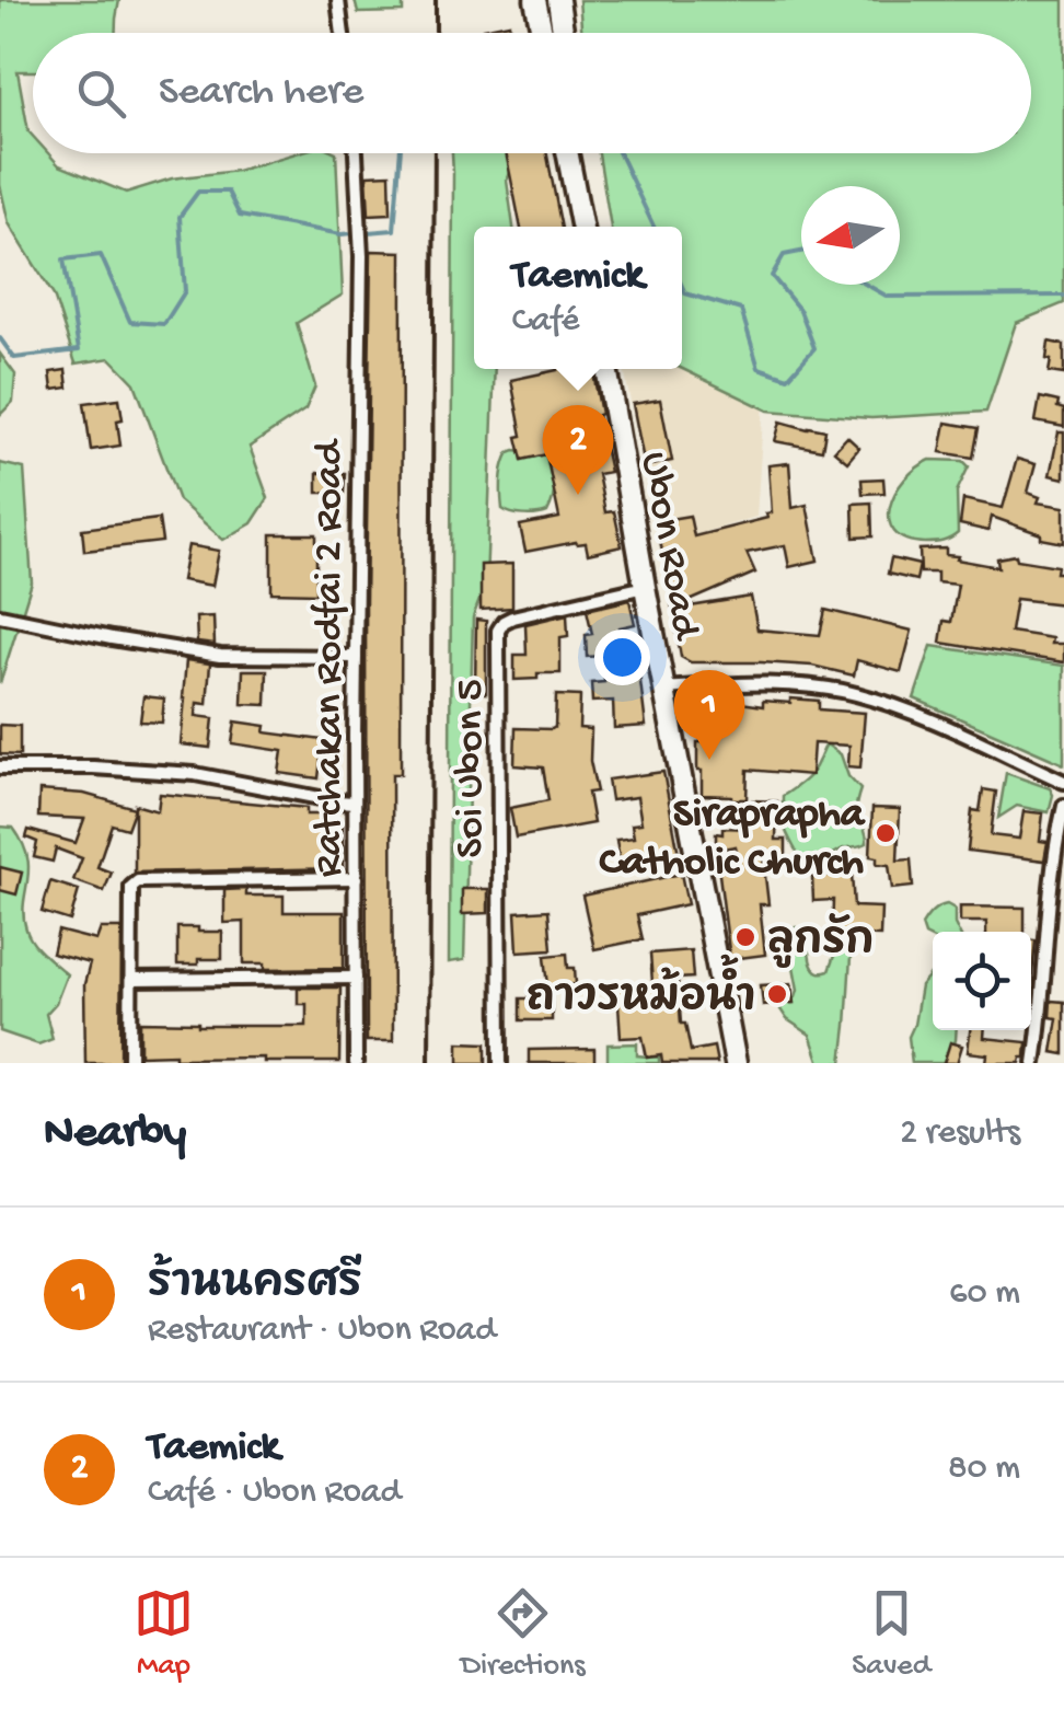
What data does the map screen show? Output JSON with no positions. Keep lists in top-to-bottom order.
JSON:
{
  "streets": {
    "main road": ["Ubon Road"],
    "street": ["Ratchakan Rodfai 2 Road", "Soi Ubon 5"]
  },
  "crossings": [
    ["Ubon Road", "Soi Ubon 5"]
  ],
  "places": ["Siraprapha Catholic Church", "ลูกรัก", "ถาวรหม้อน้ำ"],
  "north": "left",
  "page": {
    "search": "Search here",
    "popup": ["Taemick", "Café"],
    "pins": ["2", "1"],
    "heading": ["Nearby", "2 results"],
    "list": [
      {
        "mark": "1",
        "name": "ร้านนครศรี",
        "note": "Restaurant · Ubon Road",
        "value": "60 m"
      },
      {
        "mark": "2",
        "name": "Taemick",
        "note": "Café · Ubon Road",
        "value": "80 m"
      }
    ],
    "nav": ["Map", "Directions", "Saved"]
  }
}
